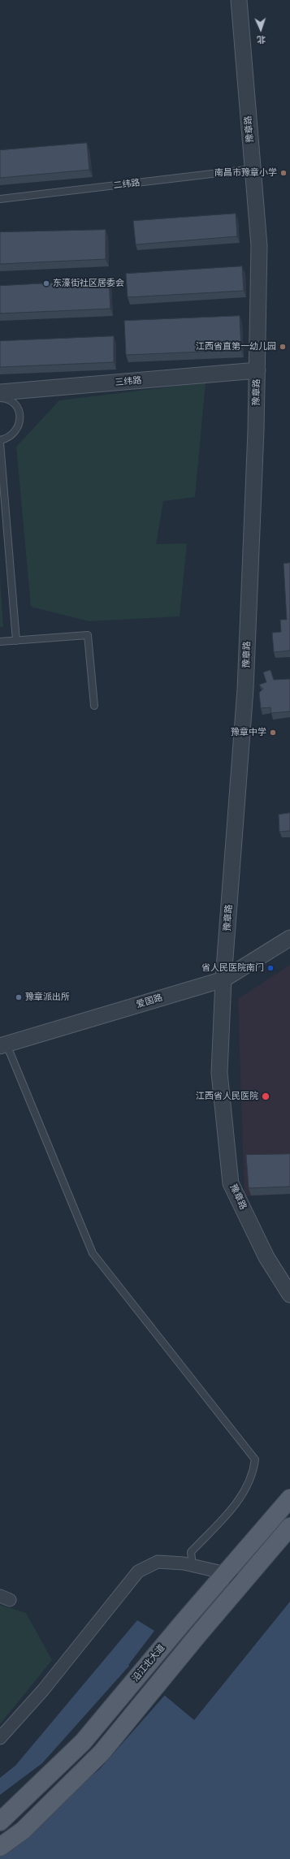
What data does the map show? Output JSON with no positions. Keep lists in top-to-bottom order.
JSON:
{
  "streets": {
    "main road": ["沿江北大道"],
    "street": ["豫章路", "三纬路", "爱国路"],
    "lane": ["二纬路"]
  },
  "crossings": [
    ["豫章路", "二纬路"],
    ["豫章路", "三纬路"],
    ["豫章路", "爱国路"]
  ],
  "places": [
    "南昌市豫章小学",
    "东濠街社区居委会",
    "江西省直第一幼儿园",
    "豫章中学",
    "省人民医院南门",
    "豫章派出所",
    "江西省人民医院"
  ],
  "north": "bottom"
}
